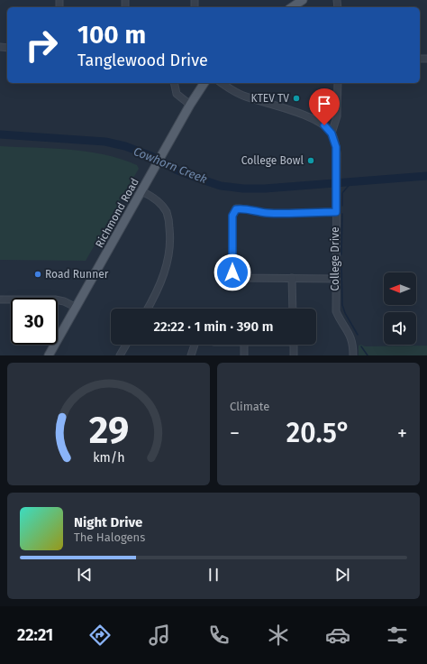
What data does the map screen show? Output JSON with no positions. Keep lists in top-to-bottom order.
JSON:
{
  "streets": {
    "main road": ["Richmond Road"],
    "street": ["College Drive"]
  },
  "water": ["Cowhorn Creek"],
  "places": ["KTEV TV", "College Bowl", "Road Runner"],
  "north": "left",
  "page": {
    "turn": ["100 m", "Tanglewood Drive"],
    "limit": "30",
    "trip": "22:22 · 1 min · 390 m",
    "tile": "Climate",
    "heat": ["−", "20.5°", "+"],
    "song": ["Night Drive", "The Halogens"],
    "tabs": "22:21",
    "gauge": ["29", "km/h"]
  }
}
